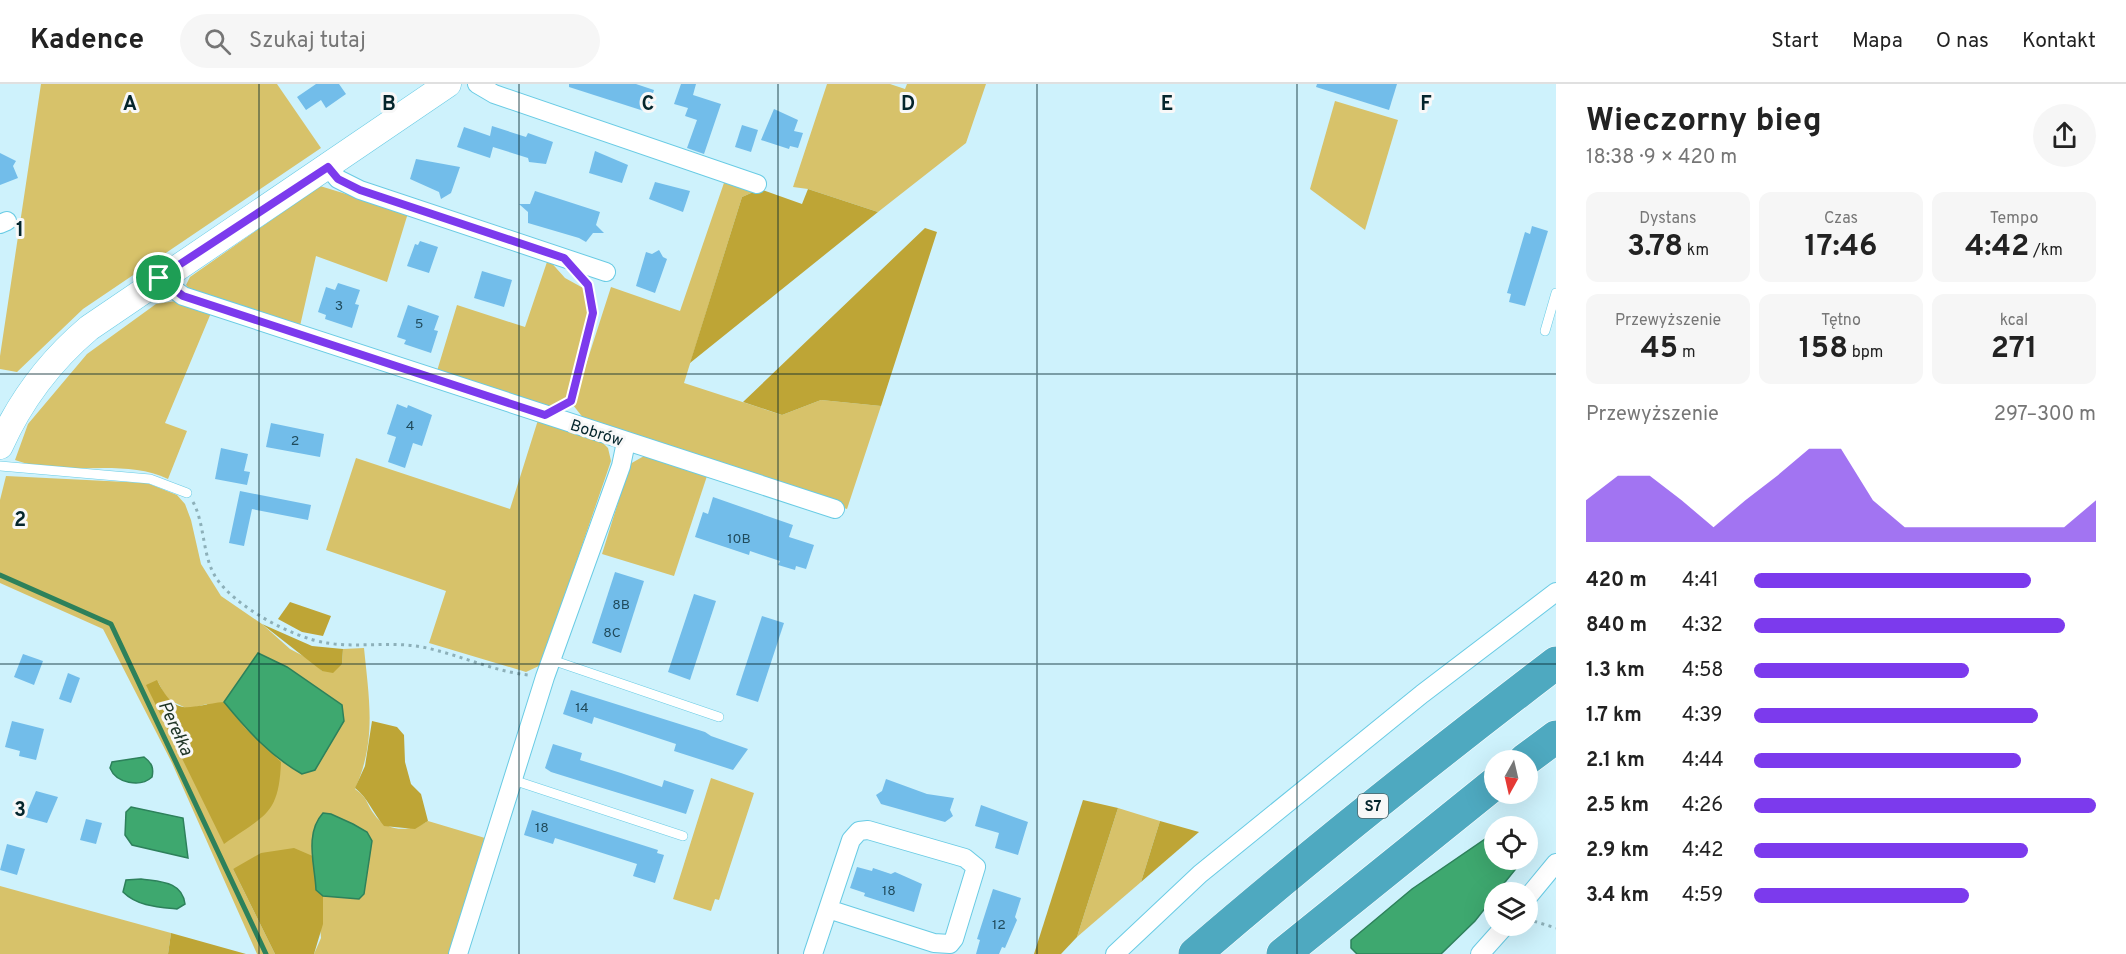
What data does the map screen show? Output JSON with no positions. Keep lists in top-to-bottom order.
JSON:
{
  "streets": {
    "highway": ["S7"],
    "street": ["Bobrów"]
  },
  "water": ["Perełka"],
  "house_numbers": [
    "3",
    "5",
    "4",
    "2",
    "10B",
    "8B",
    "8C",
    "14",
    "18",
    "18",
    "12"
  ],
  "north": "bottom",
  "page": {
    "header": "Kadence",
    "search": "Szukaj tutaj",
    "nav": [
      "Start",
      "Mapa",
      "O nas",
      "Kontakt"
    ],
    "heading": ["Wieczorny bieg", "18:38 · 9 × 420 m"],
    "stats": [
      ["Dystans", "3.78 km"],
      ["Czas", "17:46"],
      ["Tempo", "4:42 /km"],
      ["Przewyższenie", "45 m"],
      ["Tętno", "158 bpm"],
      ["kcal", "271"]
    ],
    "chart": ["Przewyższenie", "297–300 m"],
    "list": [
      {
        "name": "420 m",
        "note": "4:41"
      },
      {
        "name": "840 m",
        "note": "4:32"
      },
      {
        "name": "1.3 km",
        "note": "4:58"
      },
      {
        "name": "1.7 km",
        "note": "4:39"
      },
      {
        "name": "2.1 km",
        "note": "4:44"
      },
      {
        "name": "2.5 km",
        "note": "4:26"
      },
      {
        "name": "2.9 km",
        "note": "4:42"
      },
      {
        "name": "3.4 km",
        "note": "4:59"
      }
    ]
  },
  "grid": {
    "columns": [
      "A",
      "B",
      "C",
      "D",
      "E",
      "F"
    ],
    "rows": ["1", "2", "3"]
  }
}
